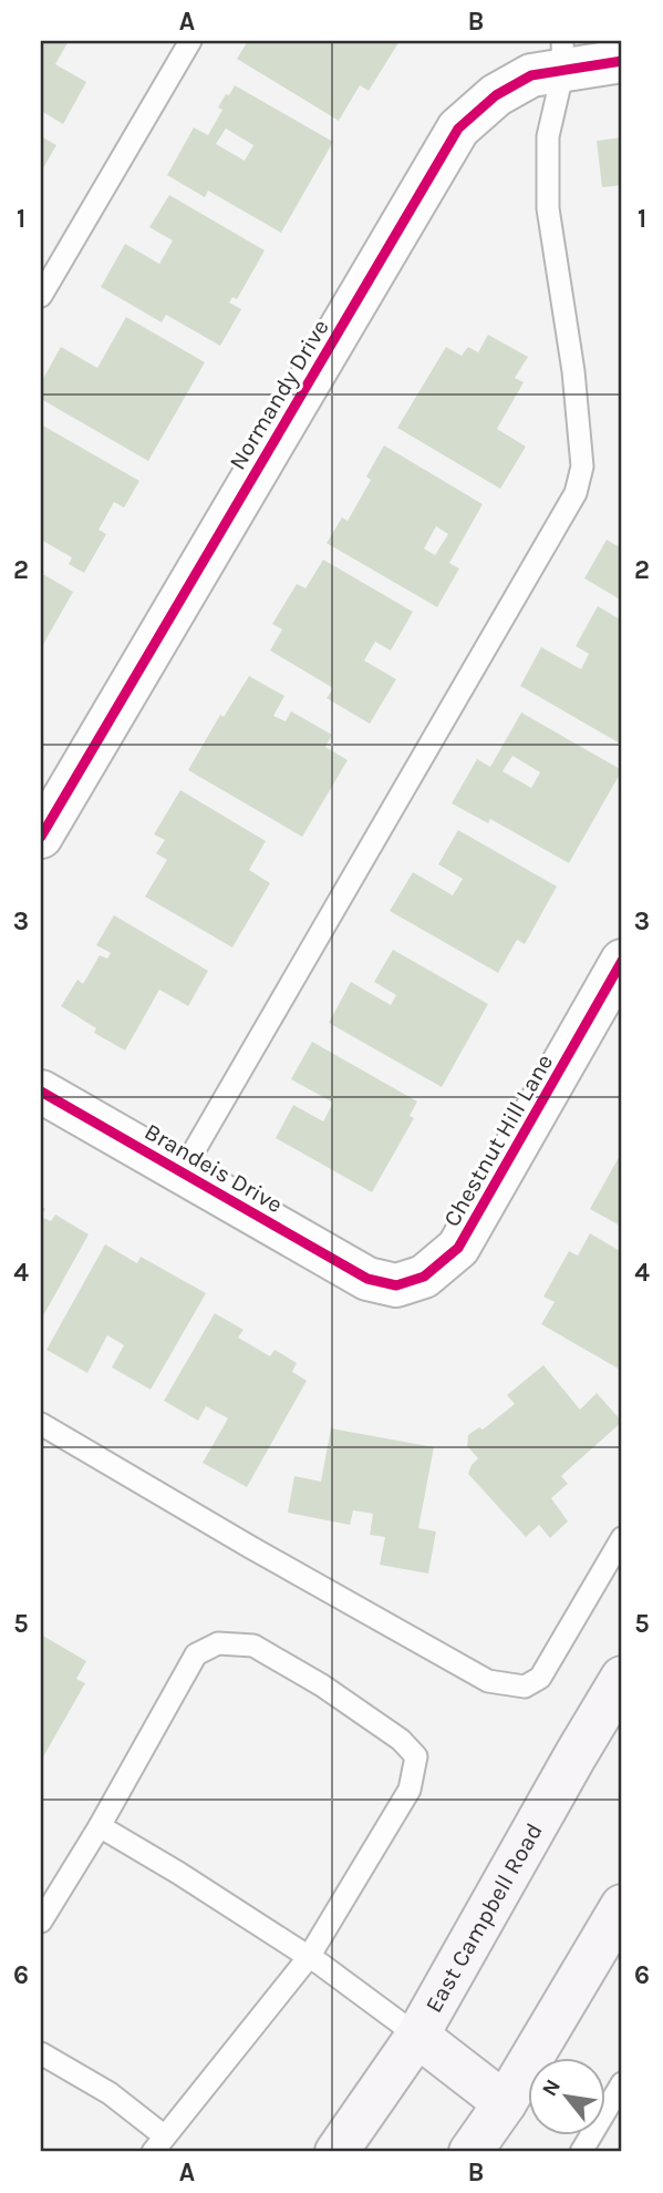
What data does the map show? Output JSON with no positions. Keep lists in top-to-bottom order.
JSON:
{
  "streets": {
    "main road": ["East Campbell Road"],
    "street": ["Normandy Drive", "Chestnut Hill Lane", "Brandeis Drive"]
  },
  "crossings": [
    ["Chestnut Hill Lane", "Brandeis Drive"]
  ],
  "north": "top left",
  "grid": {
    "columns": ["A", "B"],
    "rows": [
      "1",
      "2",
      "3",
      "4",
      "5",
      "6"
    ]
  }
}
